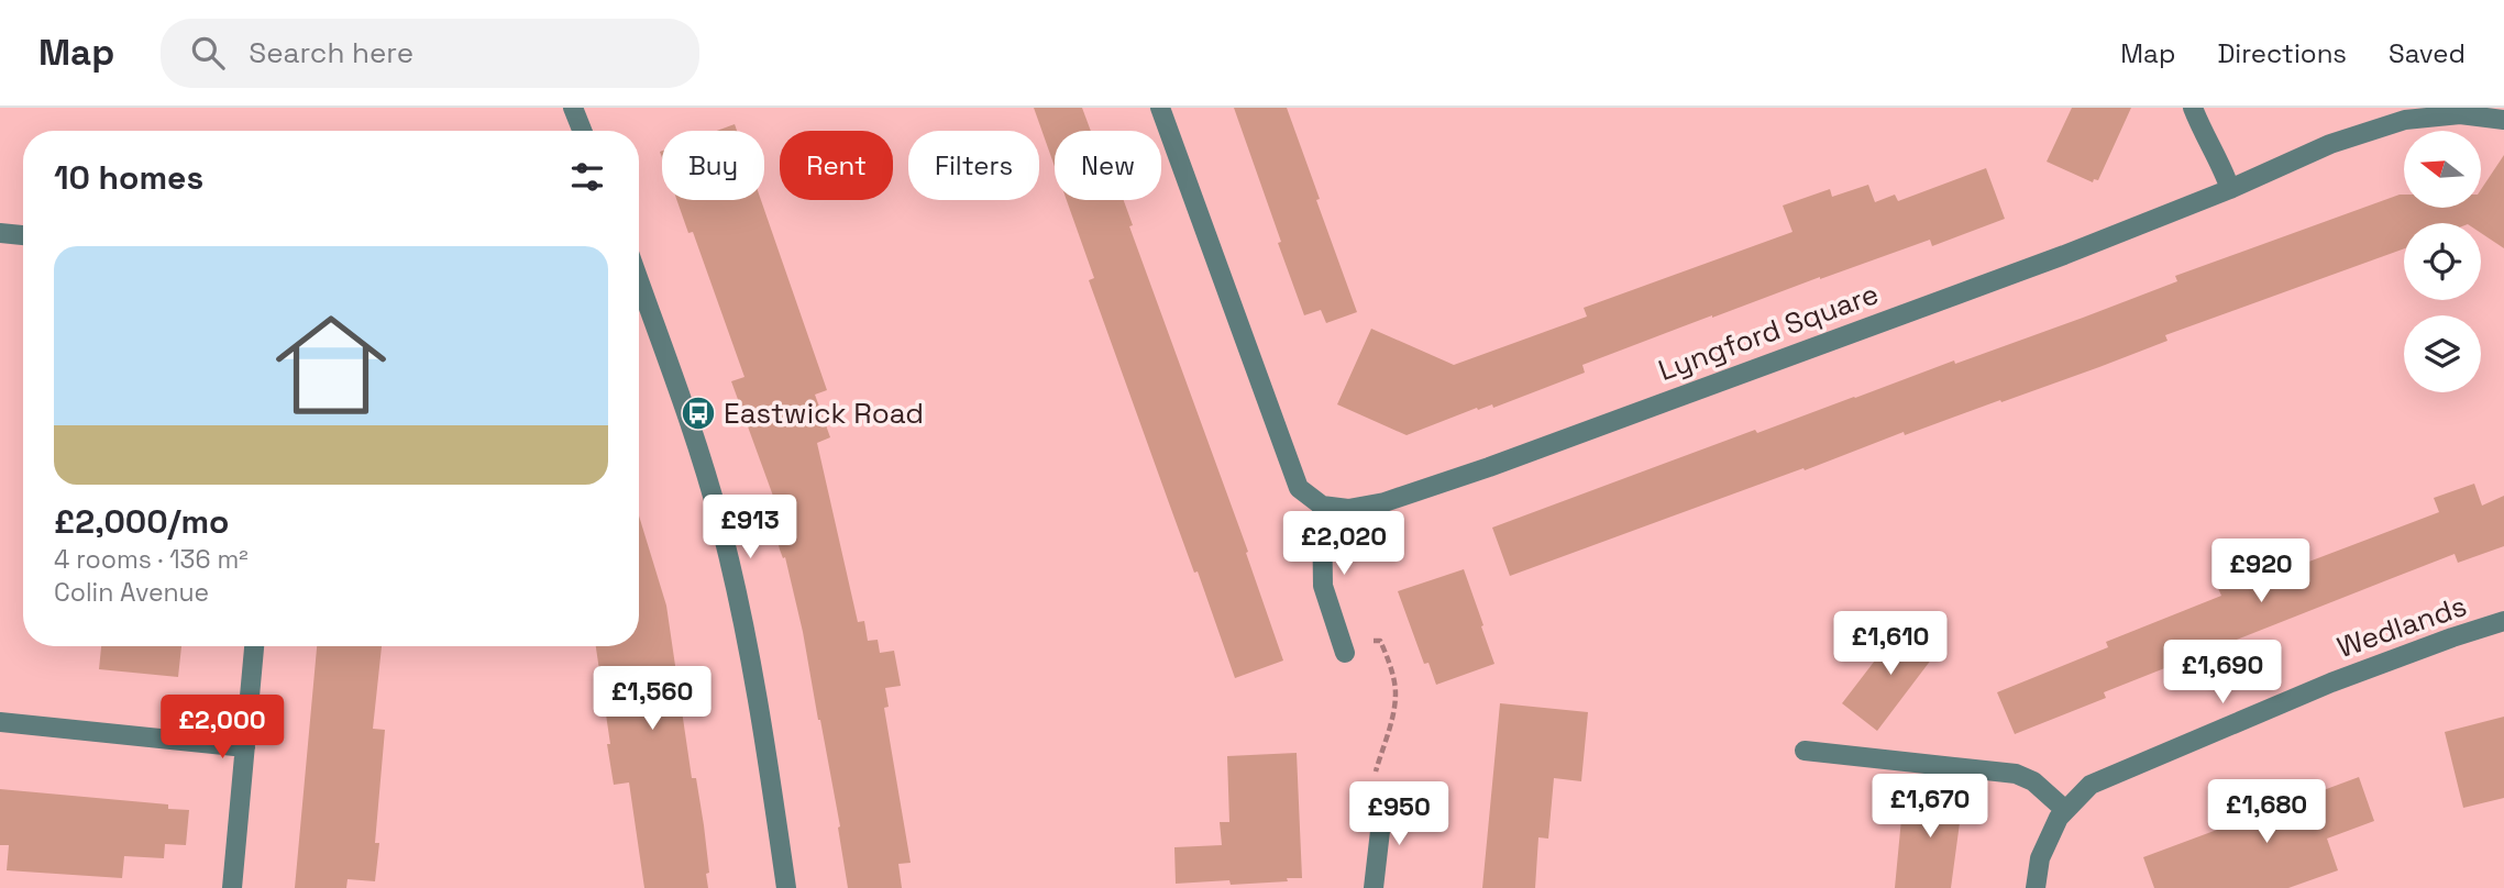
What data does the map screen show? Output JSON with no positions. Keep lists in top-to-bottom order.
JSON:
{
  "streets": {
    "street": ["Lyngford Square", "Wedlands"]
  },
  "places": {
    "bus stop": ["Eastwick Road"]
  },
  "north": "left",
  "page": {
    "header": "Map",
    "search": "Search here",
    "nav": ["Map", "Directions", "Saved"],
    "chip": [
      "Buy",
      "Rent",
      "Filters",
      "New"
    ],
    "heading": "10 homes",
    "list": [
      {
        "name": "£2,000/mo",
        "note": "4 rooms · 136 m² · Colin Avenue"
      }
    ],
    "price": [
      "£913",
      "£2,020",
      "£920",
      "£1,610",
      "£1,690",
      "£1,560",
      "£2,000",
      "£1,670",
      "£1,680",
      "£950"
    ]
  }
}
